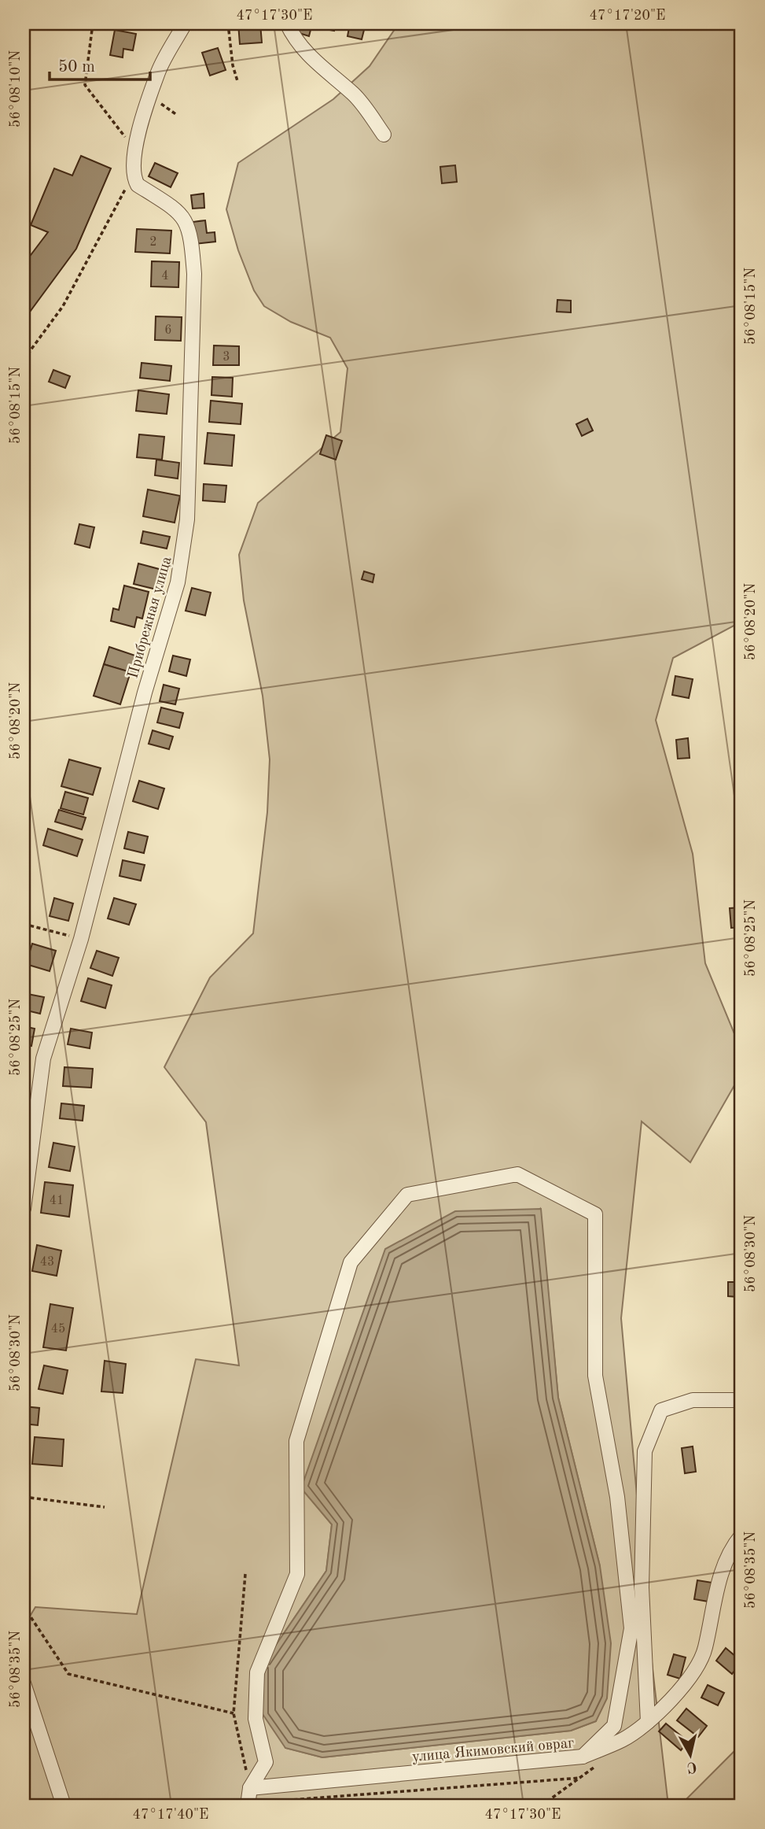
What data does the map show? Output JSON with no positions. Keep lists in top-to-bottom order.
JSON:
{
  "streets": {
    "street": ["Прибрежная улица", "улица Якимовский овраг"]
  },
  "house_numbers": [
    "2",
    "4",
    "6",
    "3",
    "41",
    "43",
    "45"
  ],
  "scale_bar": "50 m",
  "north": "bottom",
  "coordinates": [
    "47°17'30\"E",
    "47°17'20\"E",
    "56°08'10\"N",
    "56°08'15\"N",
    "56°08'20\"N",
    "56°08'25\"N",
    "56°08'30\"N",
    "56°08'35\"N",
    "47°17'40\"E"
  ]
}
